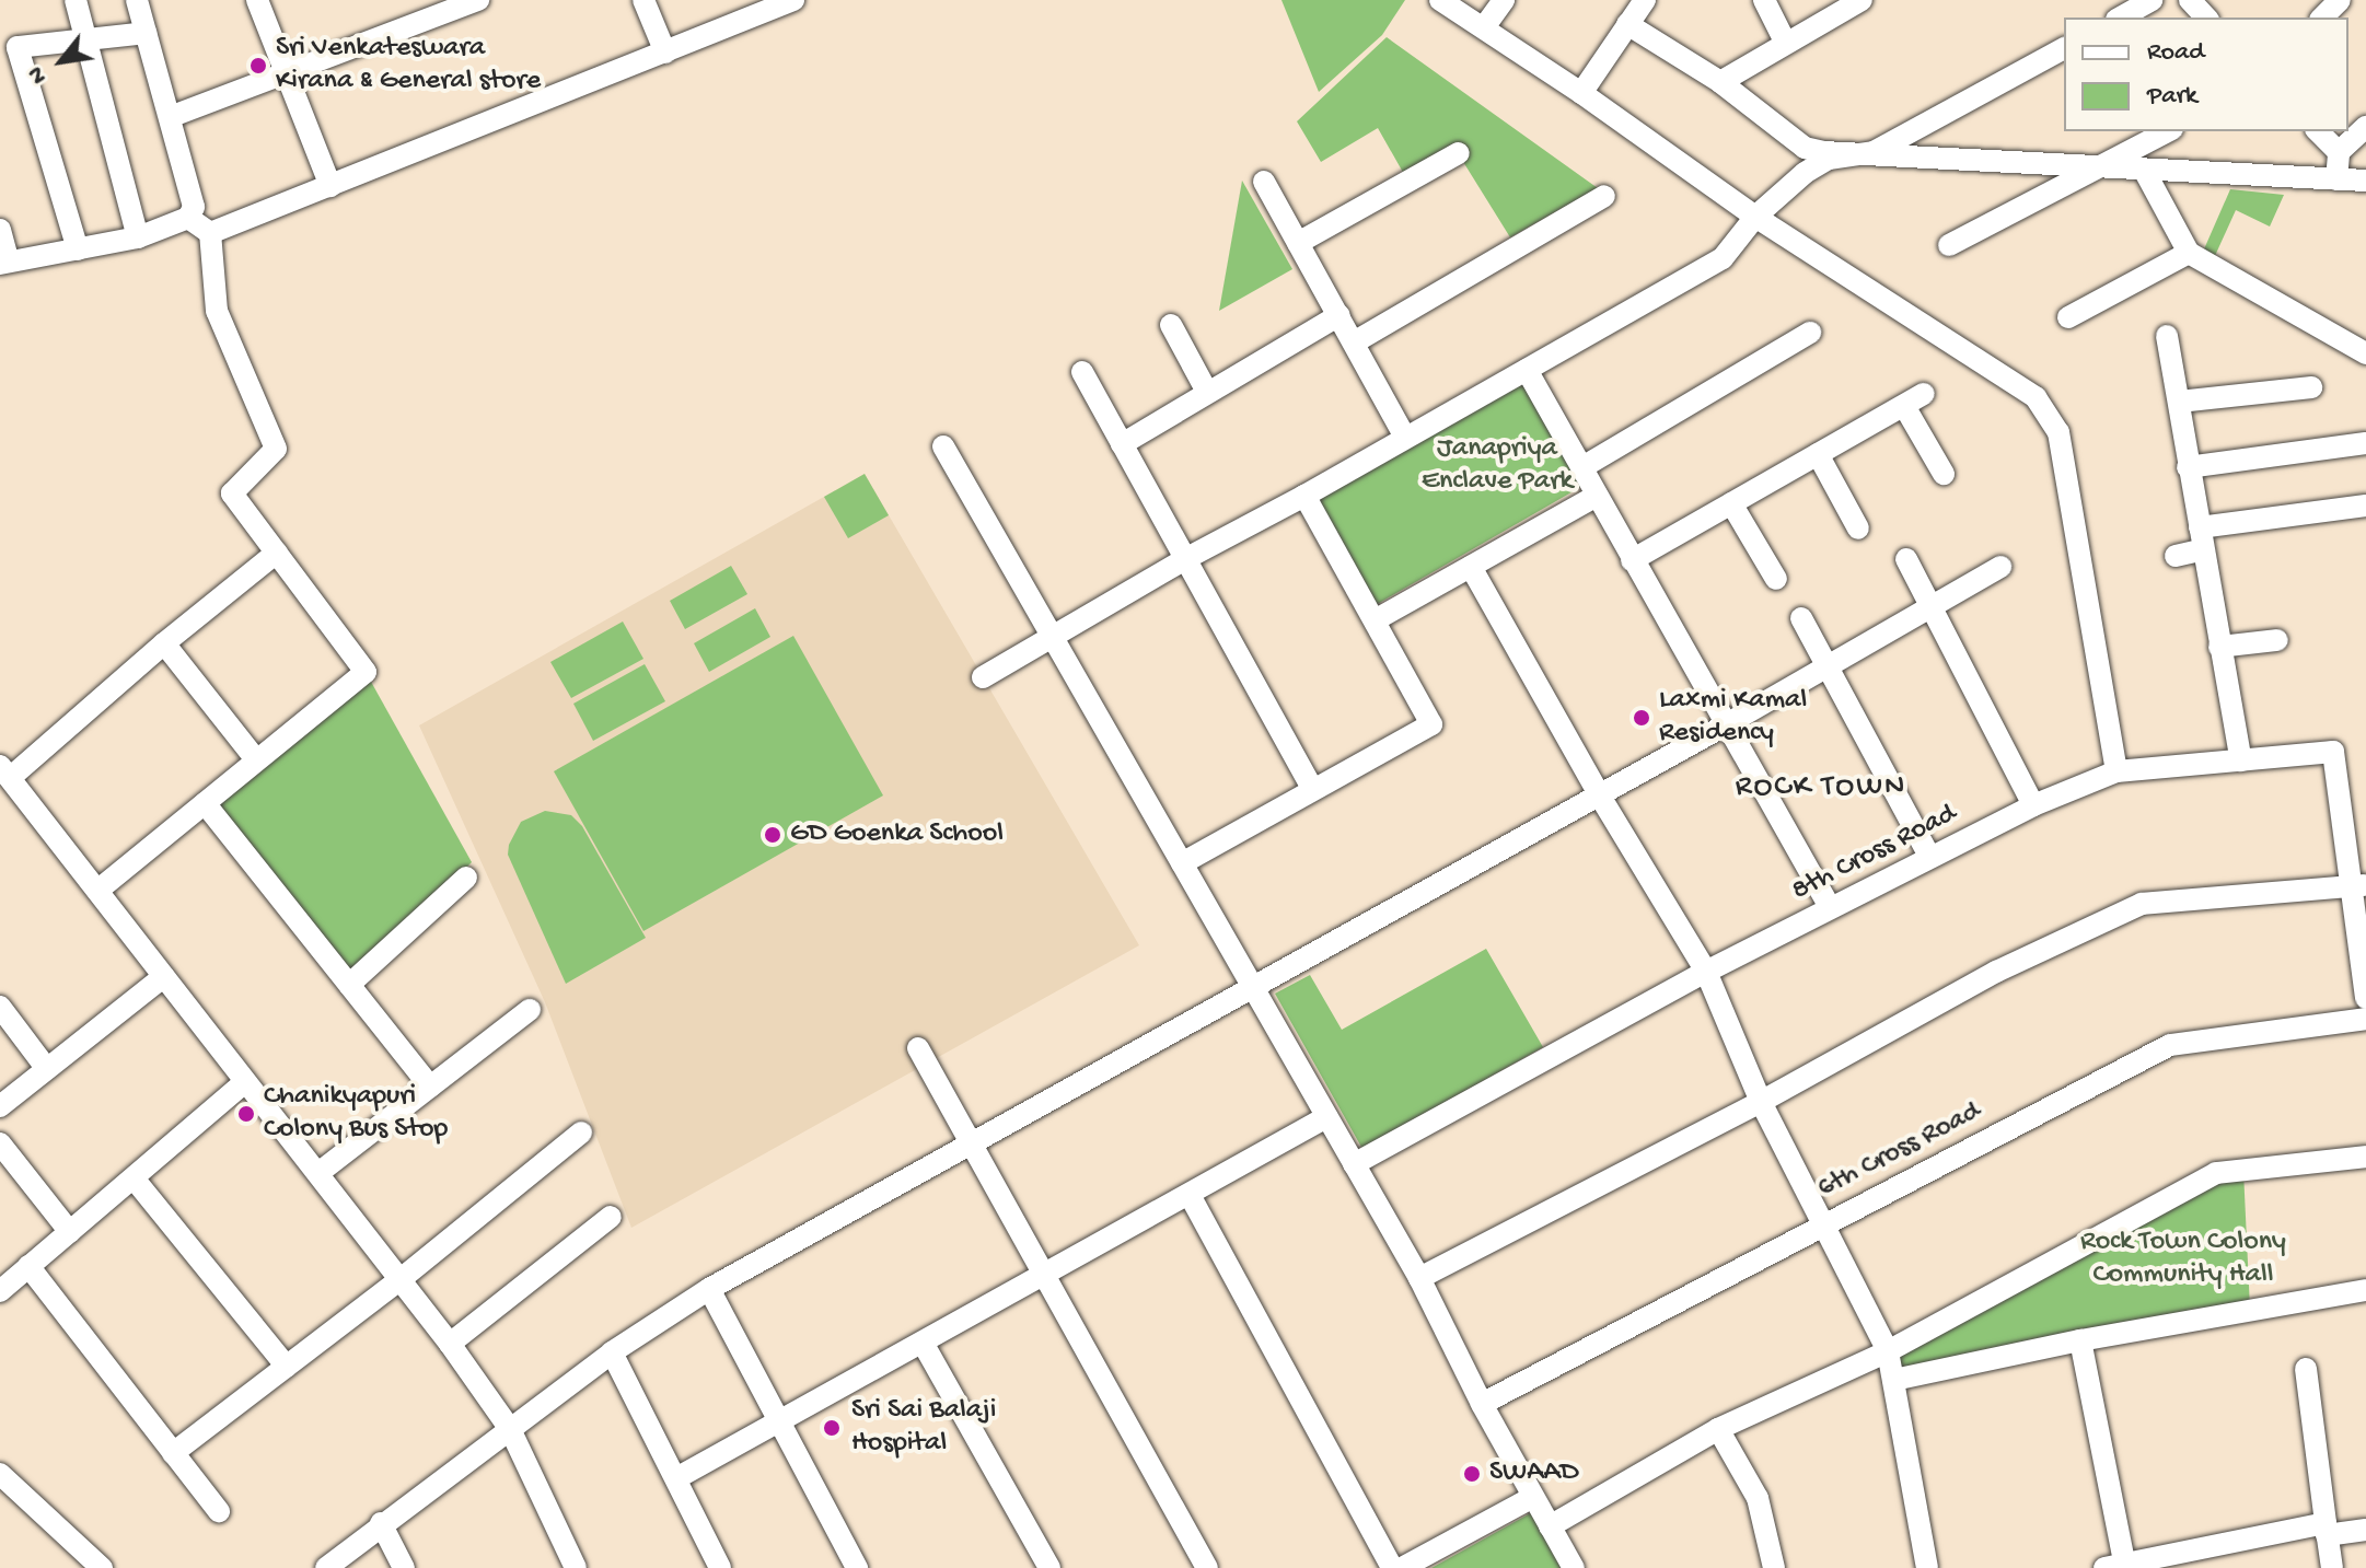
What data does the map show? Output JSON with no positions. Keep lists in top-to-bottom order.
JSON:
{
  "streets": {
    "street": ["8th Cross Road", "6th Cross Road"]
  },
  "districts": ["ROCK TOWN"],
  "parks": ["Janapriya Enclave Park", "Rock Town Colony Community Hall"],
  "places": [
    "Sri Venkateswara Kirana & General store",
    "Laxmi Kamal Residency",
    "GD Goenka School",
    "Chanikyapuri Colony Bus Stop",
    "Sri Sai Balaji Hospital",
    "SWAAD"
  ],
  "legend": ["Road", "Park"],
  "north": "bottom left"
}
